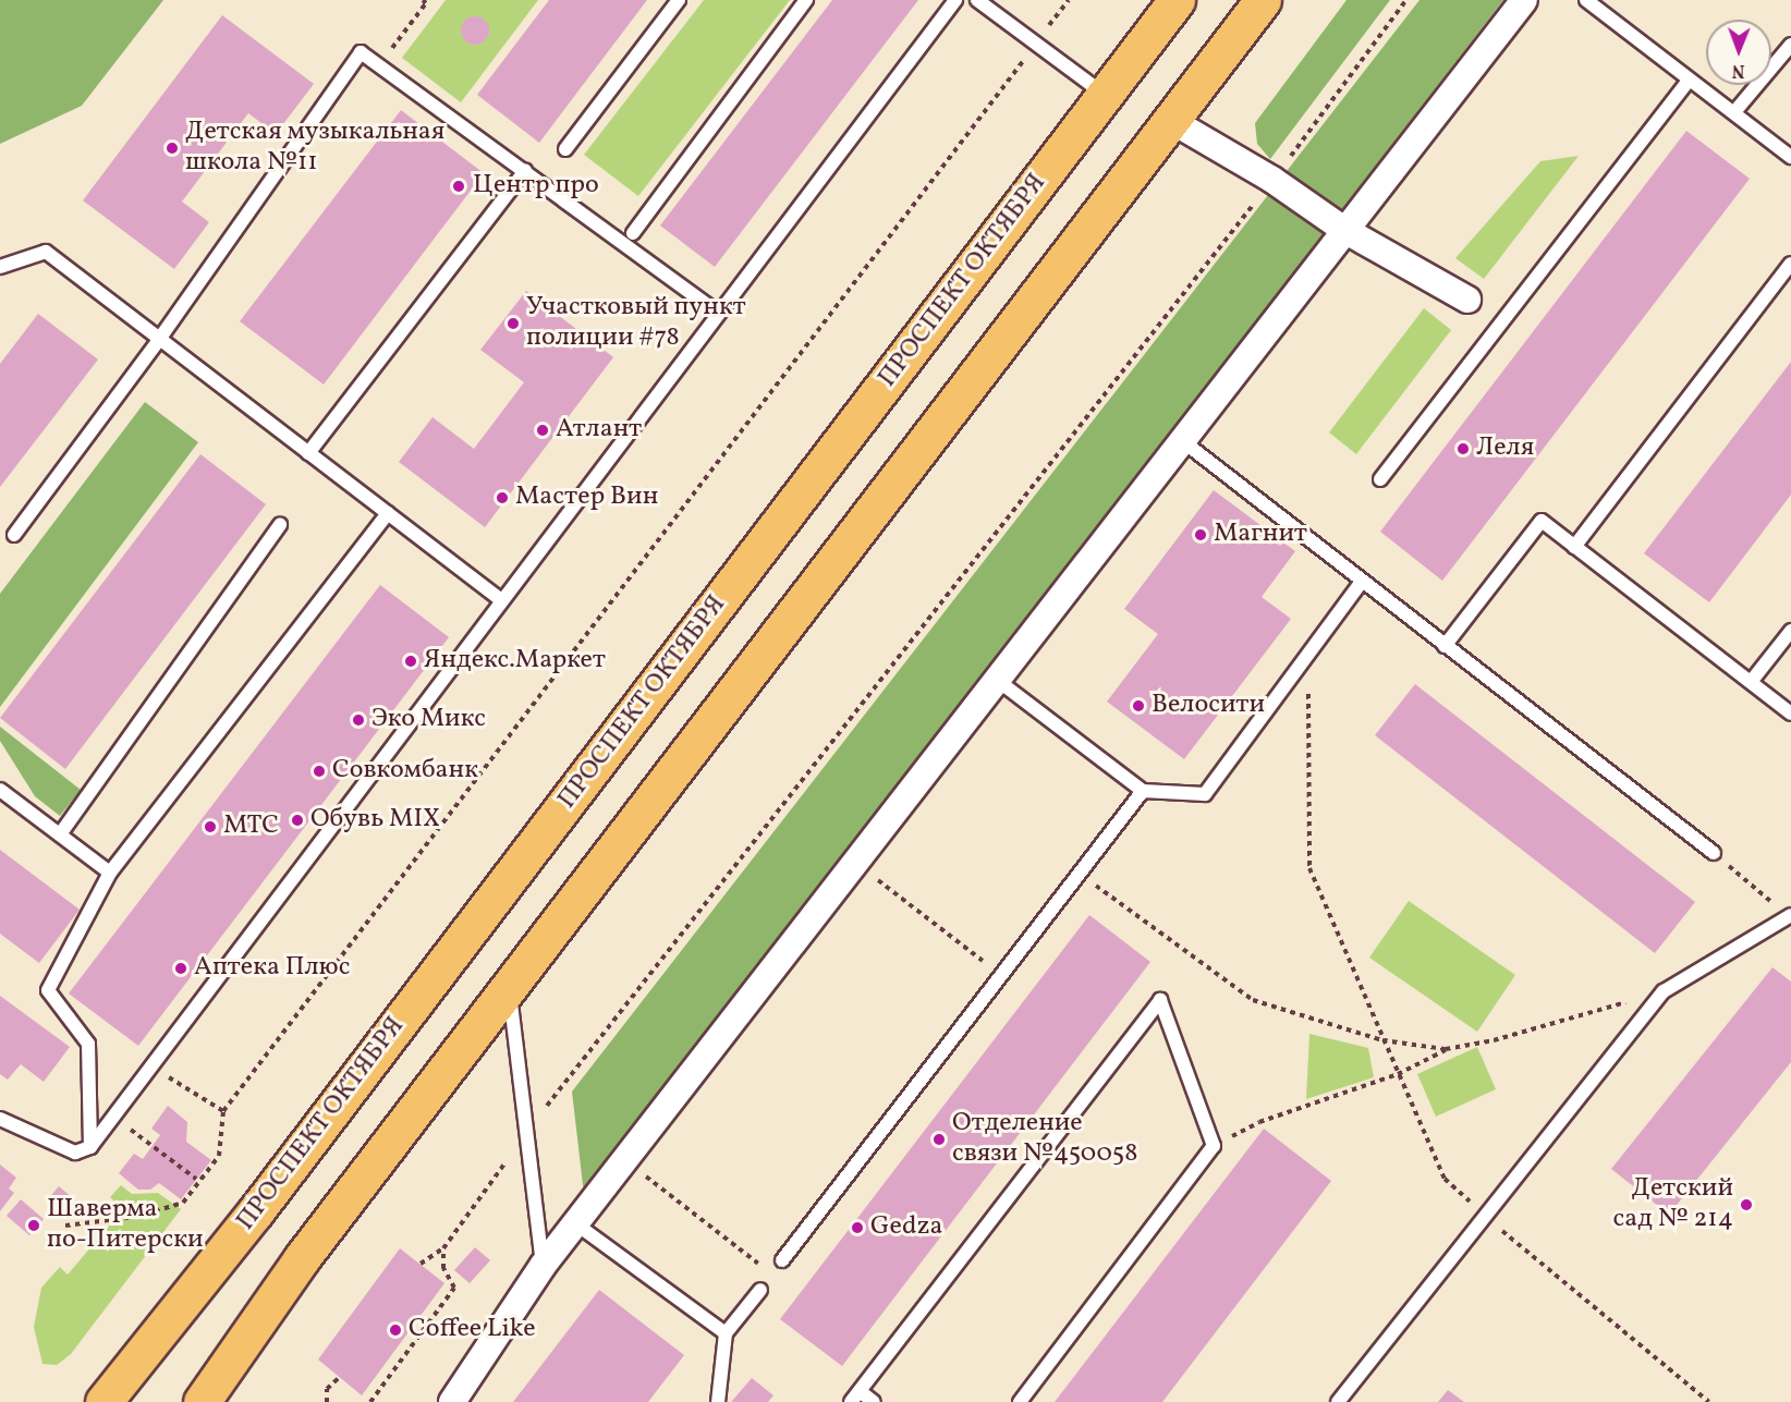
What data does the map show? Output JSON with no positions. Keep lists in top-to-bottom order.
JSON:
{
  "streets": {
    "main road": ["ПРОСПЕКТ ОКТЯБРЯ"]
  },
  "places": [
    "Детская музыкальная школа №11",
    "Центр про",
    "Участковый пункт полиции #78",
    "Атлант",
    "Леля",
    "Мастер Вин",
    "Магнит",
    "Яндекс.Маркет",
    "Велосити",
    "Эко Микс",
    "Совкомбанк",
    "Обувь MIX",
    "МТС",
    "Аптека Плюс",
    "Отделение связи №450058",
    "Детский сад № 214",
    "Шаверма по-Питерски",
    "Gedza",
    "Coffee Like"
  ],
  "north": "bottom"
}
